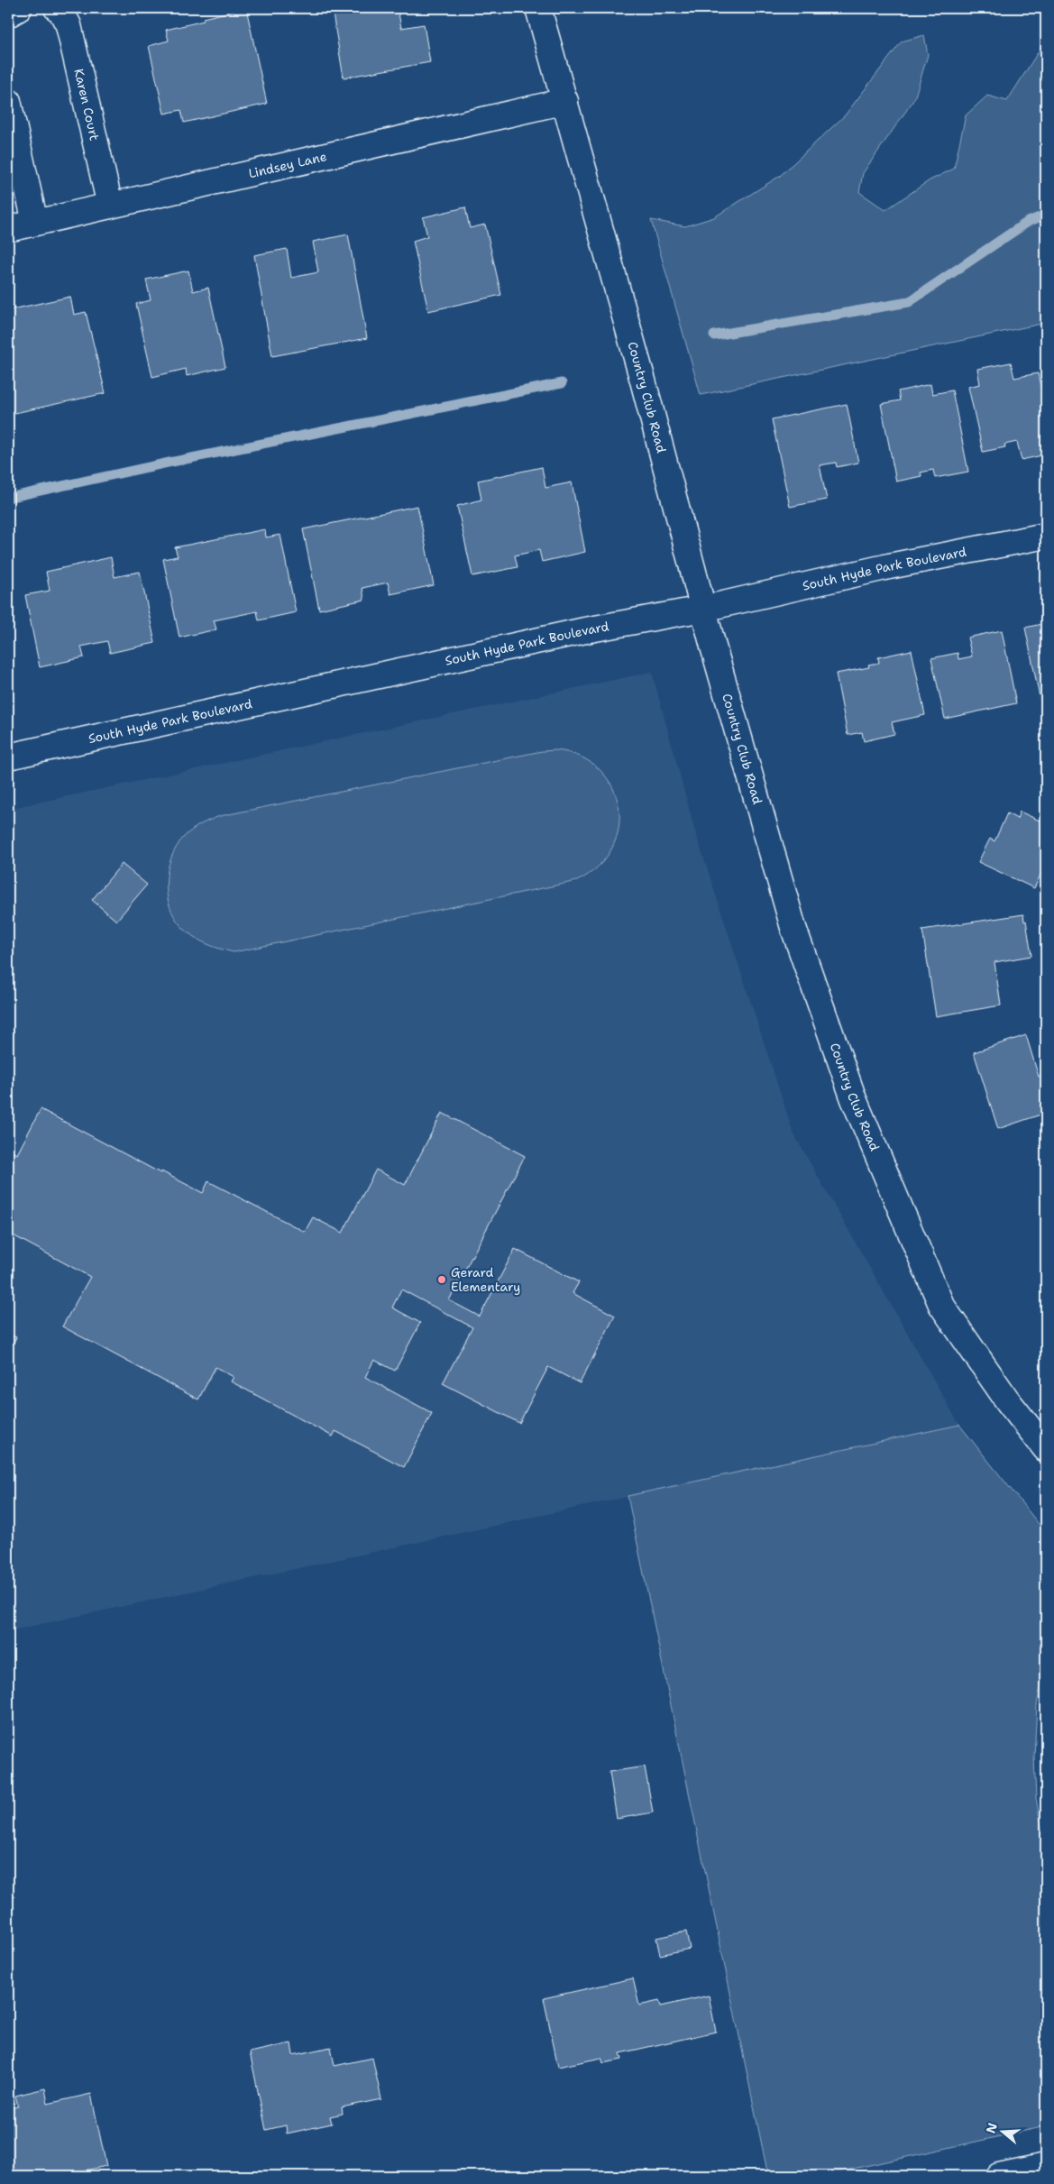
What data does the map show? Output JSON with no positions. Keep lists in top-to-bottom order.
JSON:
{
  "streets": {
    "street": [
      "Karen Court",
      "Lindsey Lane",
      "Country Club Road",
      "South Hyde Park Boulevard"
    ]
  },
  "crossings": [
    ["Karen Court", "Lindsey Lane"],
    ["Lindsey Lane", "Country Club Road"],
    ["Country Club Road", "South Hyde Park Boulevard"]
  ],
  "places": ["Gerard Elementary"],
  "north": "left"
}
